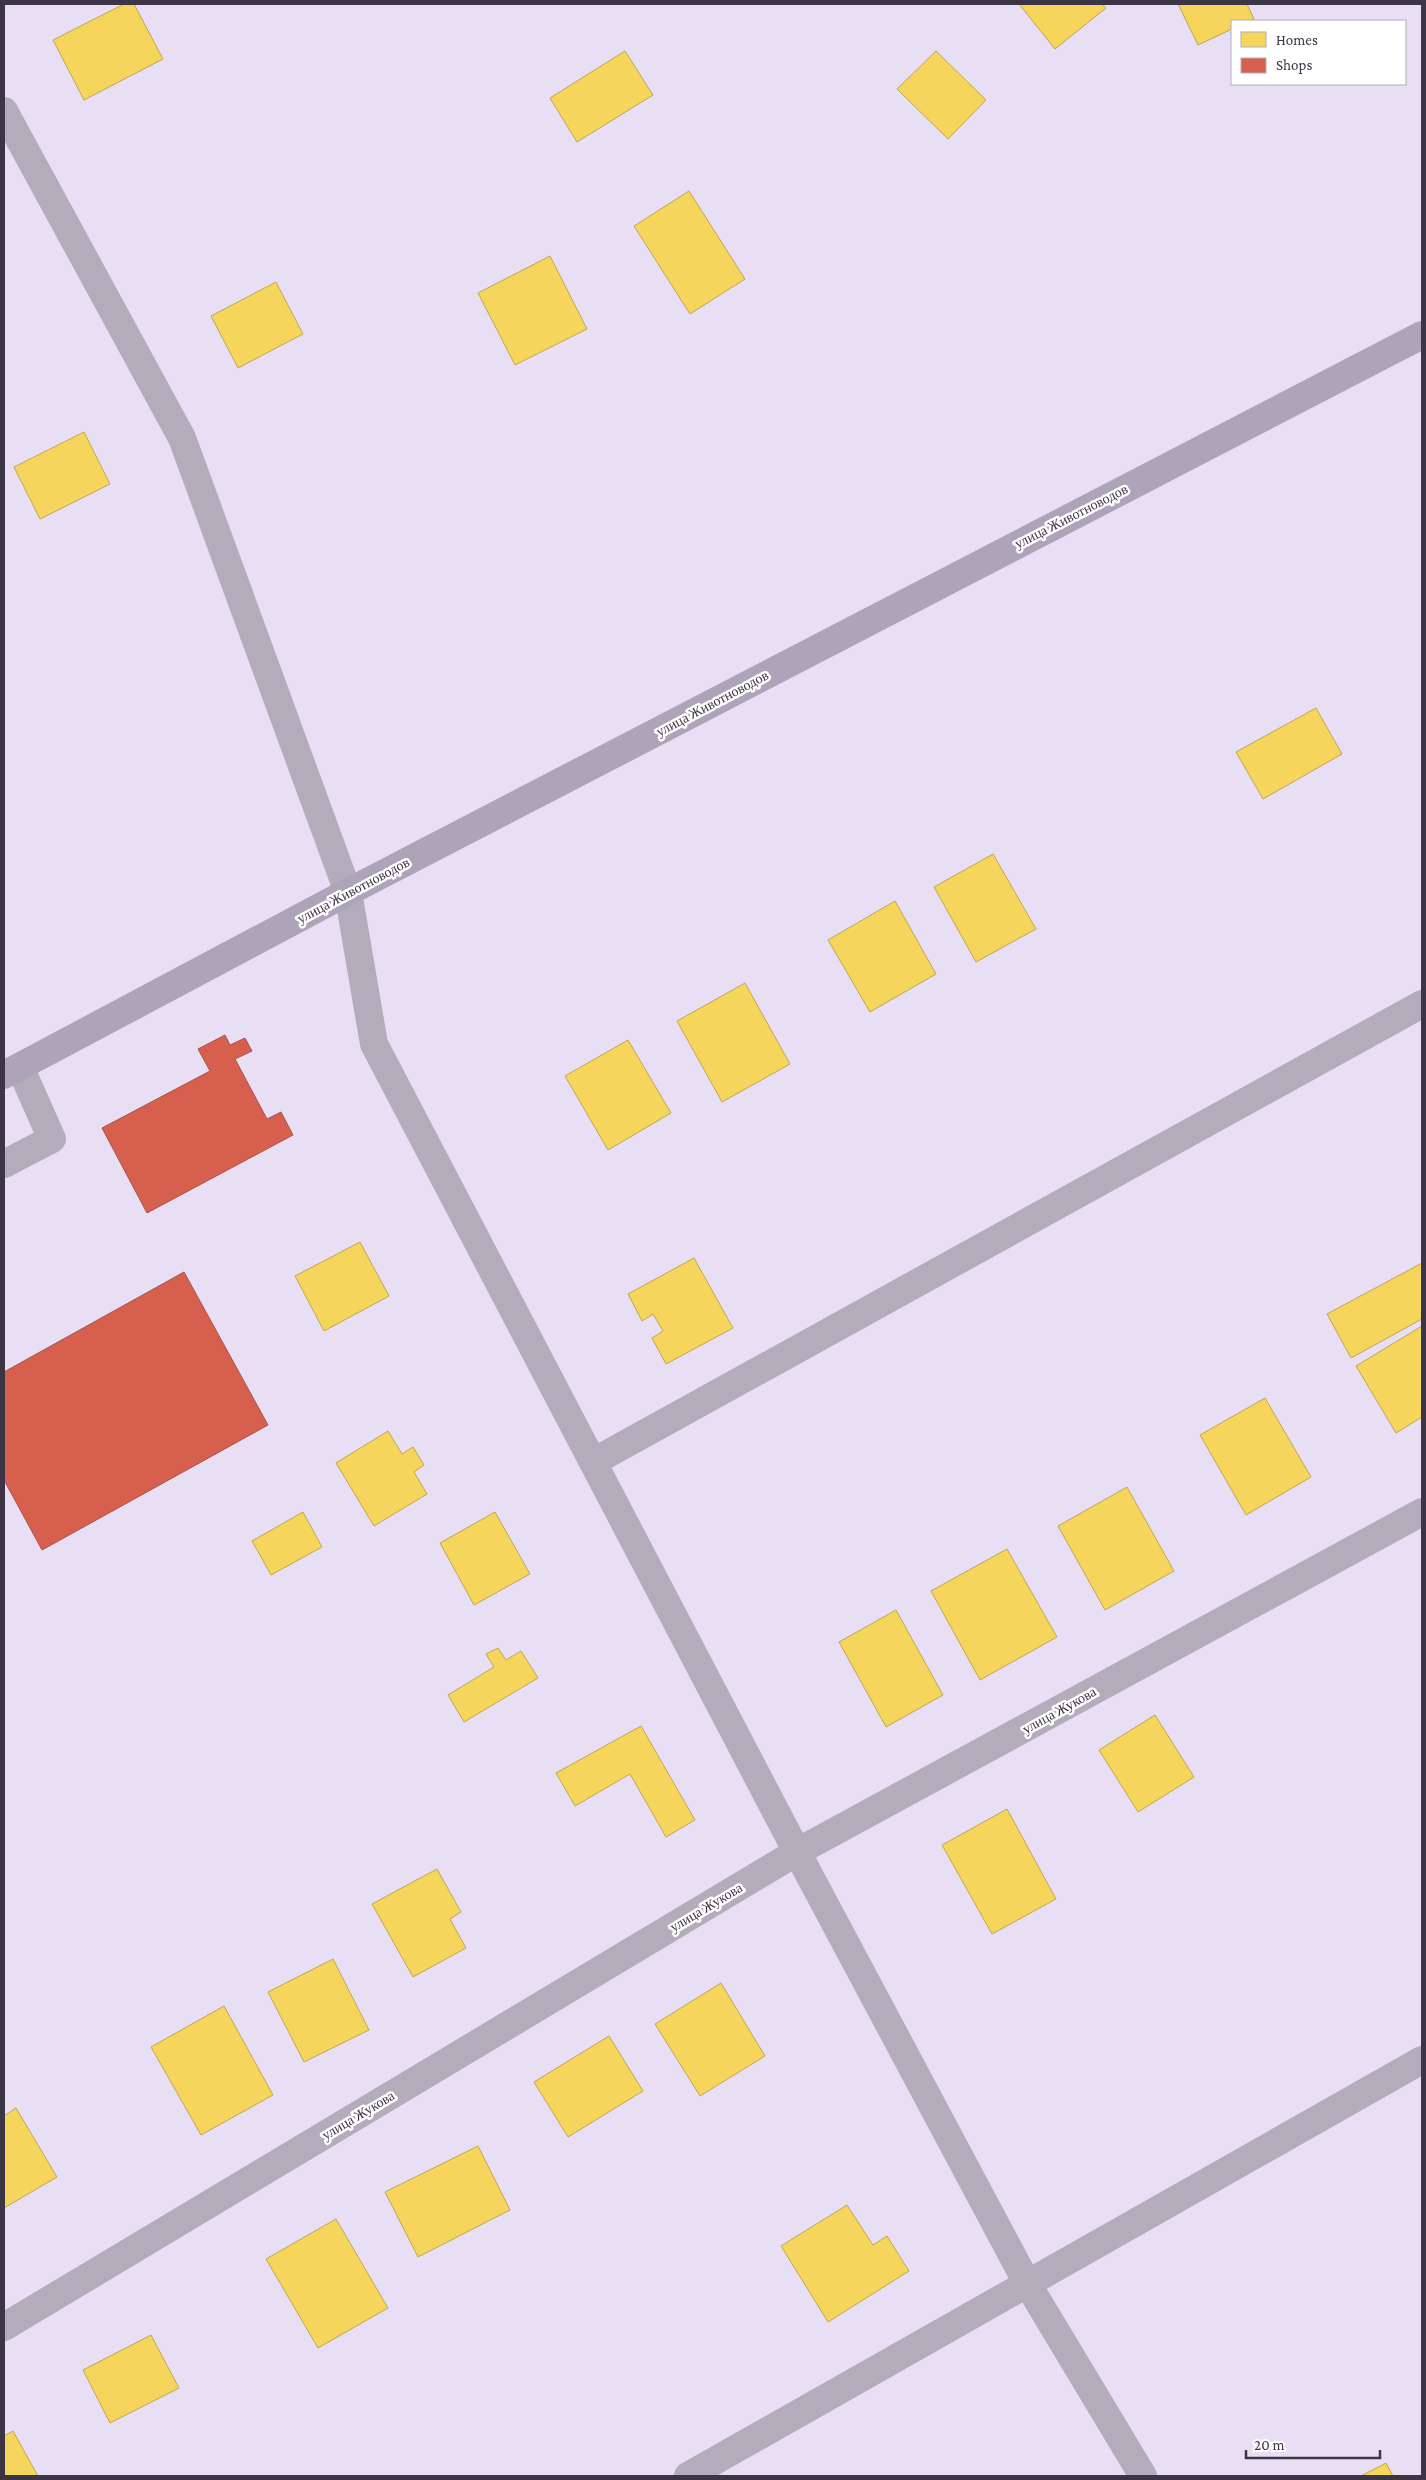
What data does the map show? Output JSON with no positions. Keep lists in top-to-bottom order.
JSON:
{
  "streets": {
    "main road": ["улица Животноводов"],
    "street": ["улица Жукова"]
  },
  "legend": ["Homes", "Shops"],
  "scale_bar": "20 m"
}
